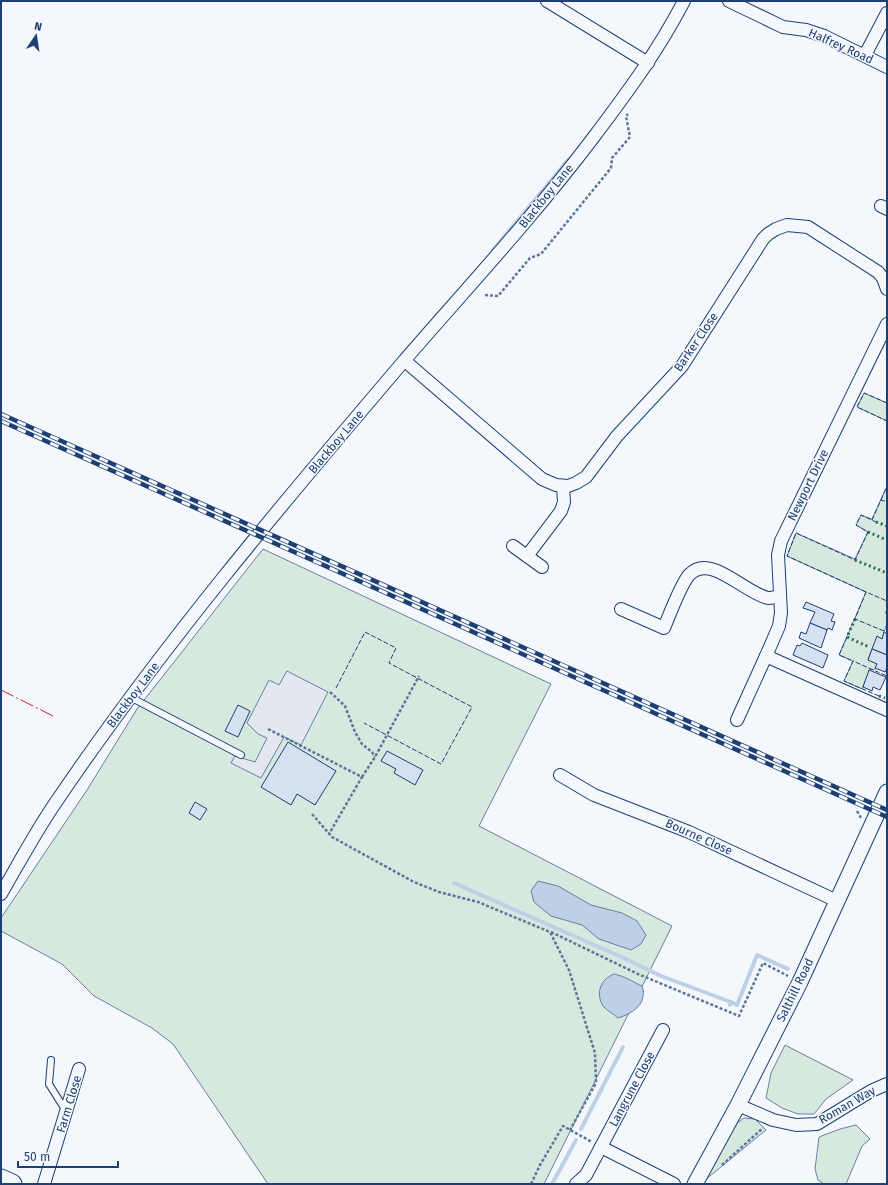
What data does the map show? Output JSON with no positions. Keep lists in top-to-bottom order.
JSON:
{
  "streets": {
    "street": [
      "Halfrey Road",
      "Blackboy Lane",
      "Barker Close",
      "Newport Drive",
      "Bourne Close",
      "Salthill Road",
      "Langrune Close",
      "Farm Close",
      "Roman Way"
    ]
  },
  "crossings": [
    ["Bourne Close", "Salthill Road"],
    ["Salthill Road", "Roman Way"]
  ],
  "scale_bar": "50 m",
  "north": "top"
}
